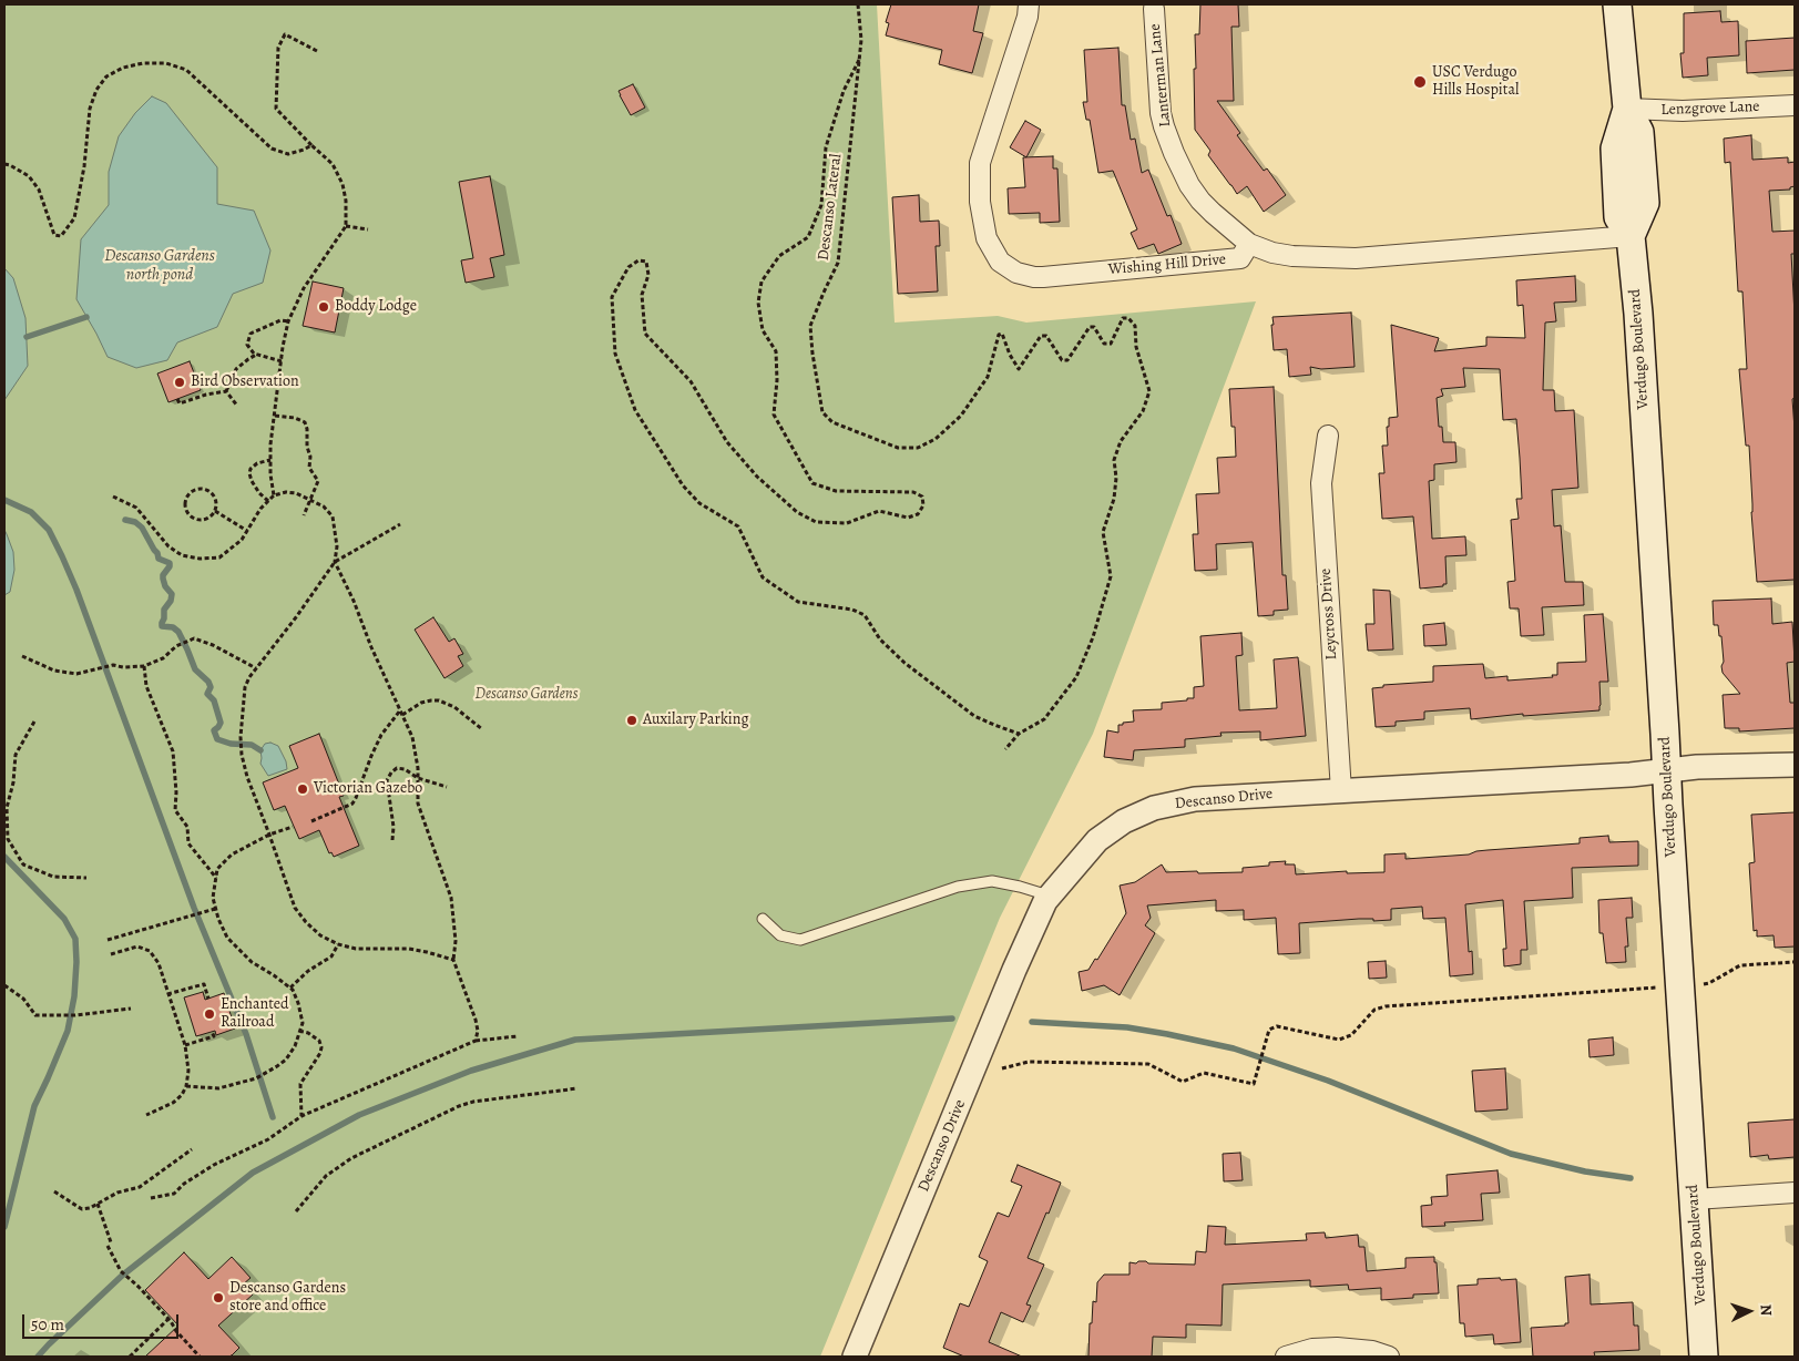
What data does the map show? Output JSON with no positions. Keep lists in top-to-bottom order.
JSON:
{
  "streets": {
    "main road": ["Verdugo Boulevard"],
    "street": [
      "Lanterman Lane",
      "Lenzgrove Lane",
      "Wishing Hill Drive",
      "Leycross Drive",
      "Descanso Drive"
    ],
    "path": ["Descanso Lateral"]
  },
  "crossings": [
    ["Lanterman Lane", "Wishing Hill Drive"],
    ["Lenzgrove Lane", "Verdugo Boulevard"],
    ["Verdugo Boulevard", "Descanso Drive"],
    ["Leycross Drive", "Descanso Drive"]
  ],
  "water": ["Descanso Gardens north pond"],
  "parks": ["Descanso Gardens"],
  "places": [
    "USC Verdugo Hills Hospital",
    "Boddy Lodge",
    "Bird Observation",
    "Auxilary Parking",
    "Victorian Gazebo",
    "Enchanted Railroad",
    "Descanso Gardens store and office"
  ],
  "scale_bar": "50 m",
  "north": "right"
}
